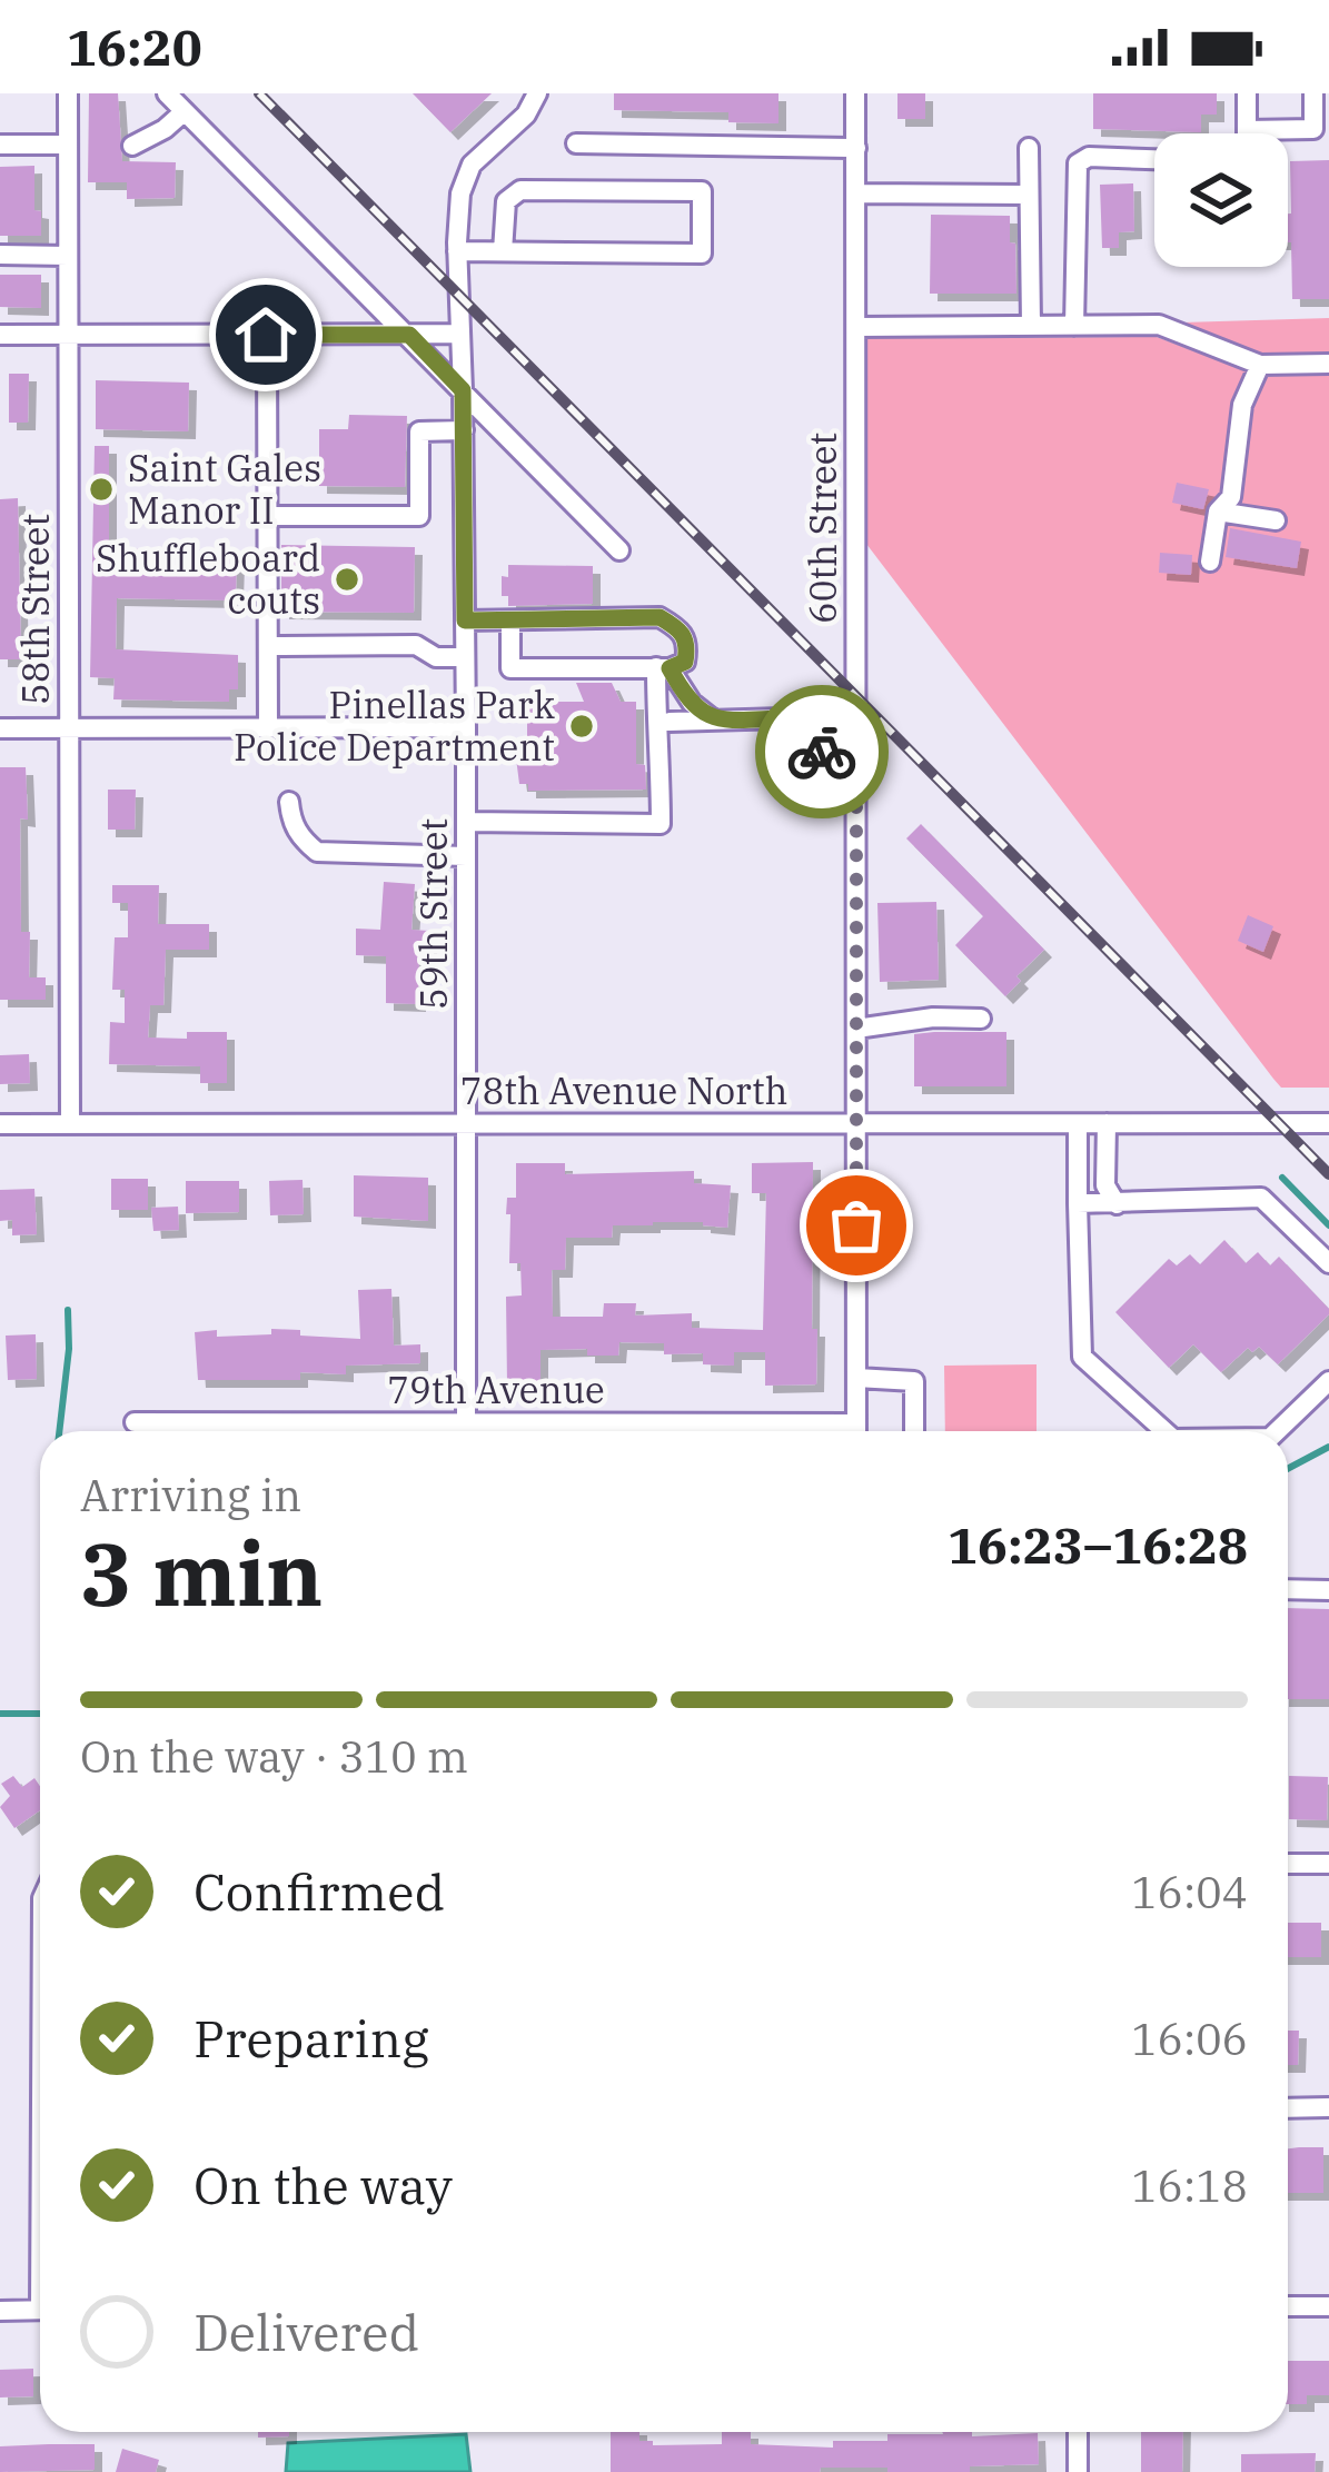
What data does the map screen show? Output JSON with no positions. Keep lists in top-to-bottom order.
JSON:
{
  "streets": {
    "street": [
      "60th Street",
      "58th Street",
      "59th Street",
      "78th Avenue North",
      "79th Avenue"
    ]
  },
  "crossings": [
    ["60th Street", "78th Avenue North"],
    ["58th Street", "78th Avenue North"],
    ["59th Street", "78th Avenue North"]
  ],
  "places": ["Saint Gales Manor II", "Shuffleboard couts", "Pinellas Park Police Department"],
  "page": {
    "status": "16:20",
    "heading": ["3 min", "Arriving in", "16:23–16:28"],
    "bar": "On the way · 310 m",
    "list": [
      ["Confirmed", "16:04"],
      ["Preparing", "16:06"],
      ["On the way", "16:18"],
      "Delivered"
    ]
  }
}
